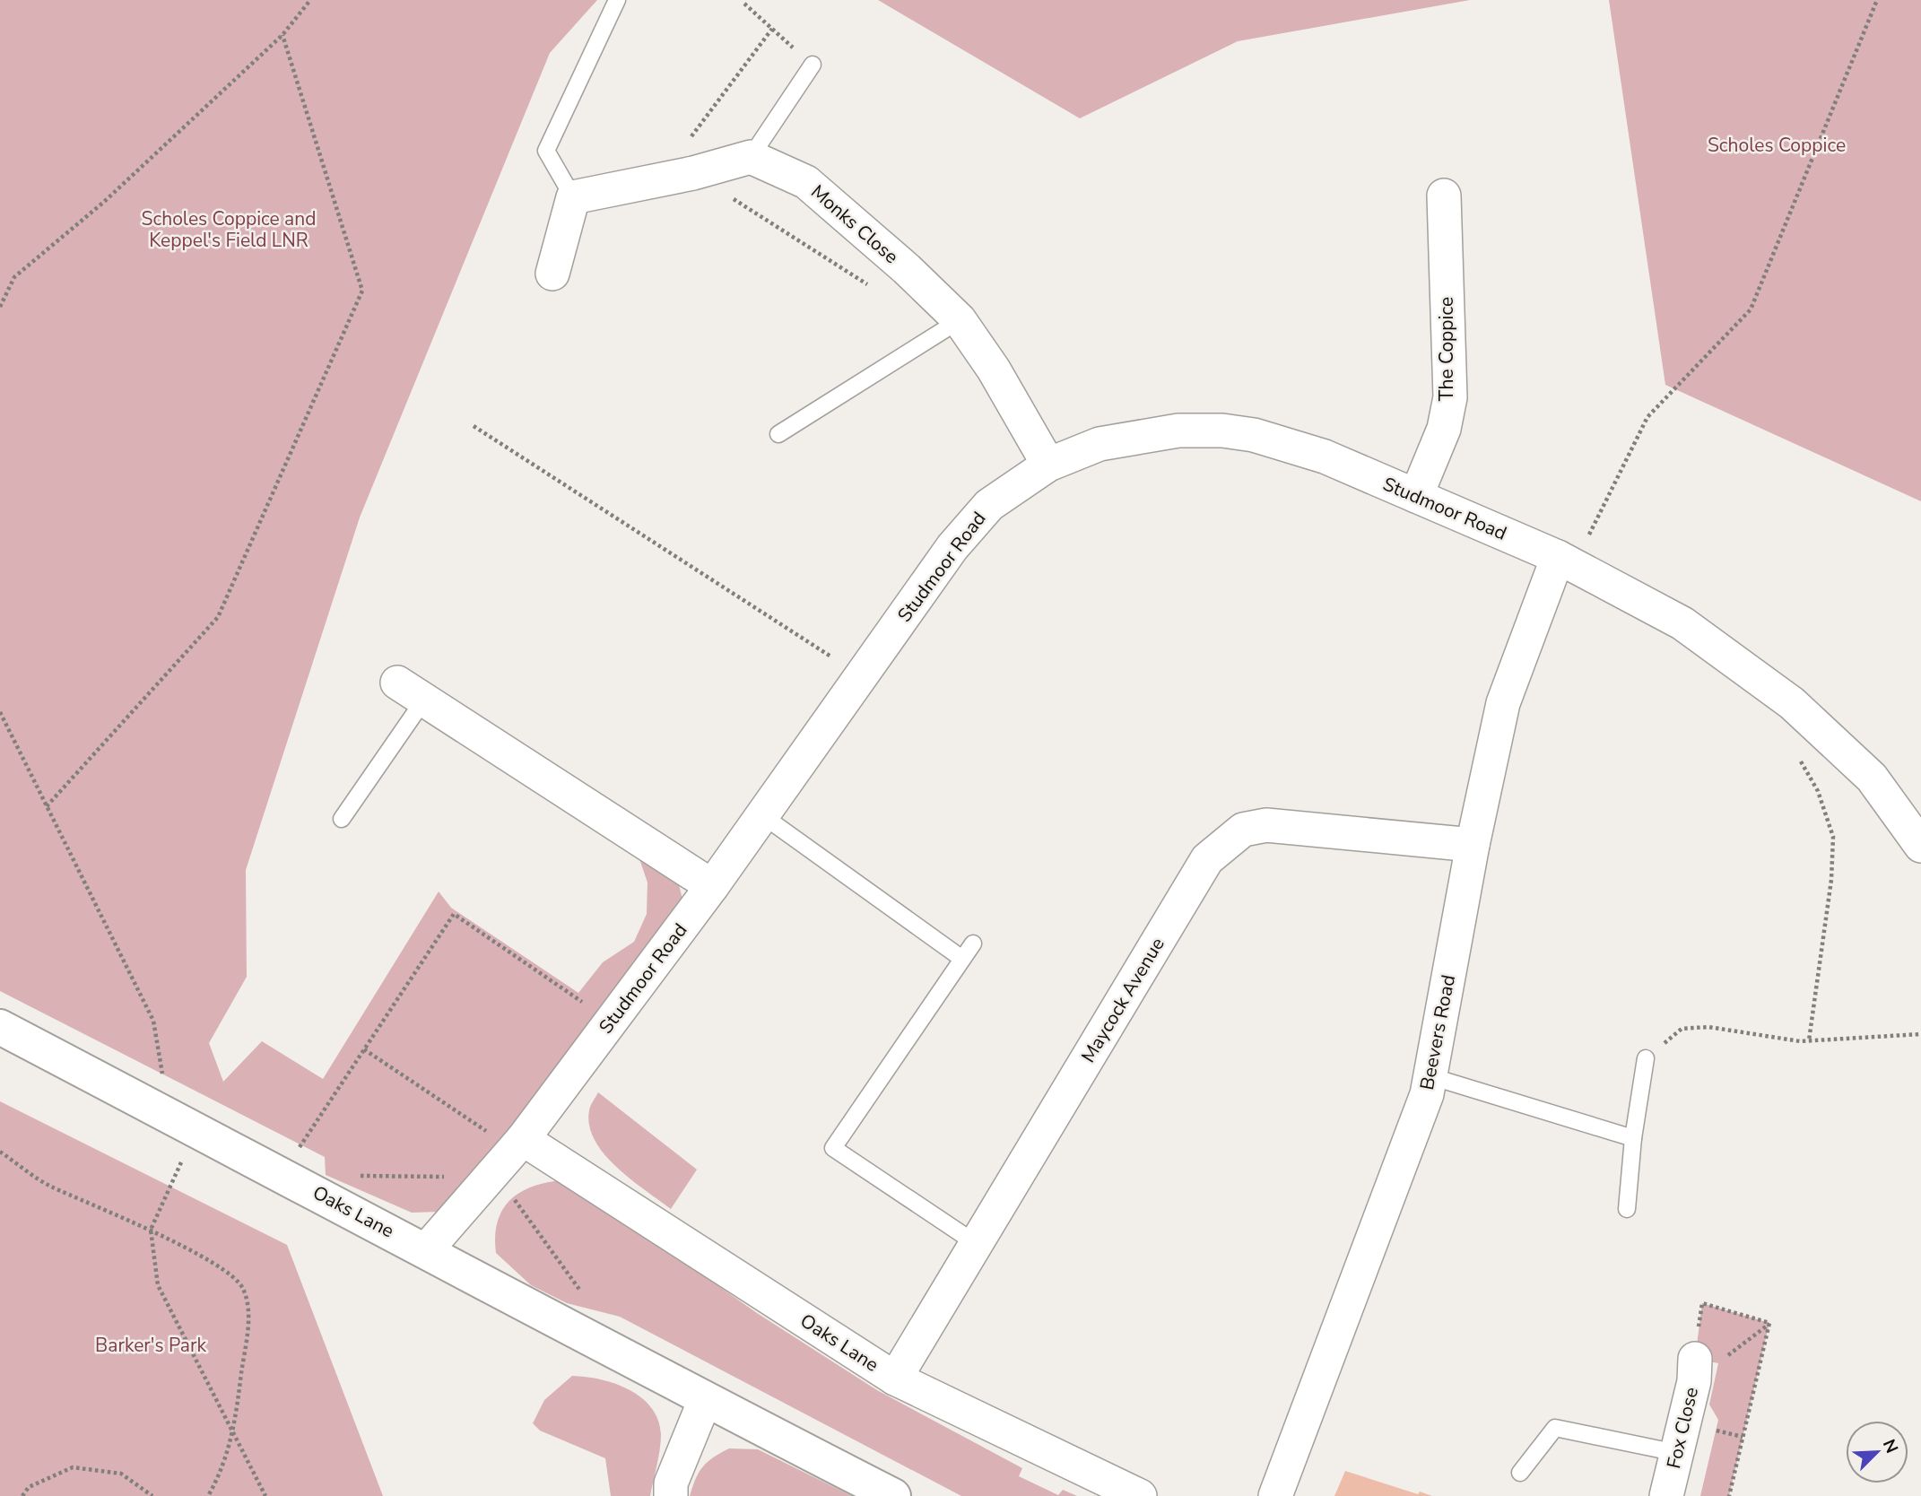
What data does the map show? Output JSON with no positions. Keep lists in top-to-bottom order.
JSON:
{
  "streets": {
    "street": [
      "Monks Close",
      "The Coppice",
      "Studmoor Road",
      "Maycock Avenue",
      "Beevers Road",
      "Oaks Lane",
      "Fox Close"
    ]
  },
  "crossings": [
    ["Monks Close", "Studmoor Road"],
    ["The Coppice", "Studmoor Road"],
    ["Studmoor Road", "Beevers Road"],
    ["Studmoor Road", "Oaks Lane"],
    ["Maycock Avenue", "Beevers Road"],
    ["Maycock Avenue", "Oaks Lane"]
  ],
  "parks": ["Scholes Coppice", "Scholes Coppice and Keppel's Field LNR", "Barker's Park"],
  "north": "top right"
}
